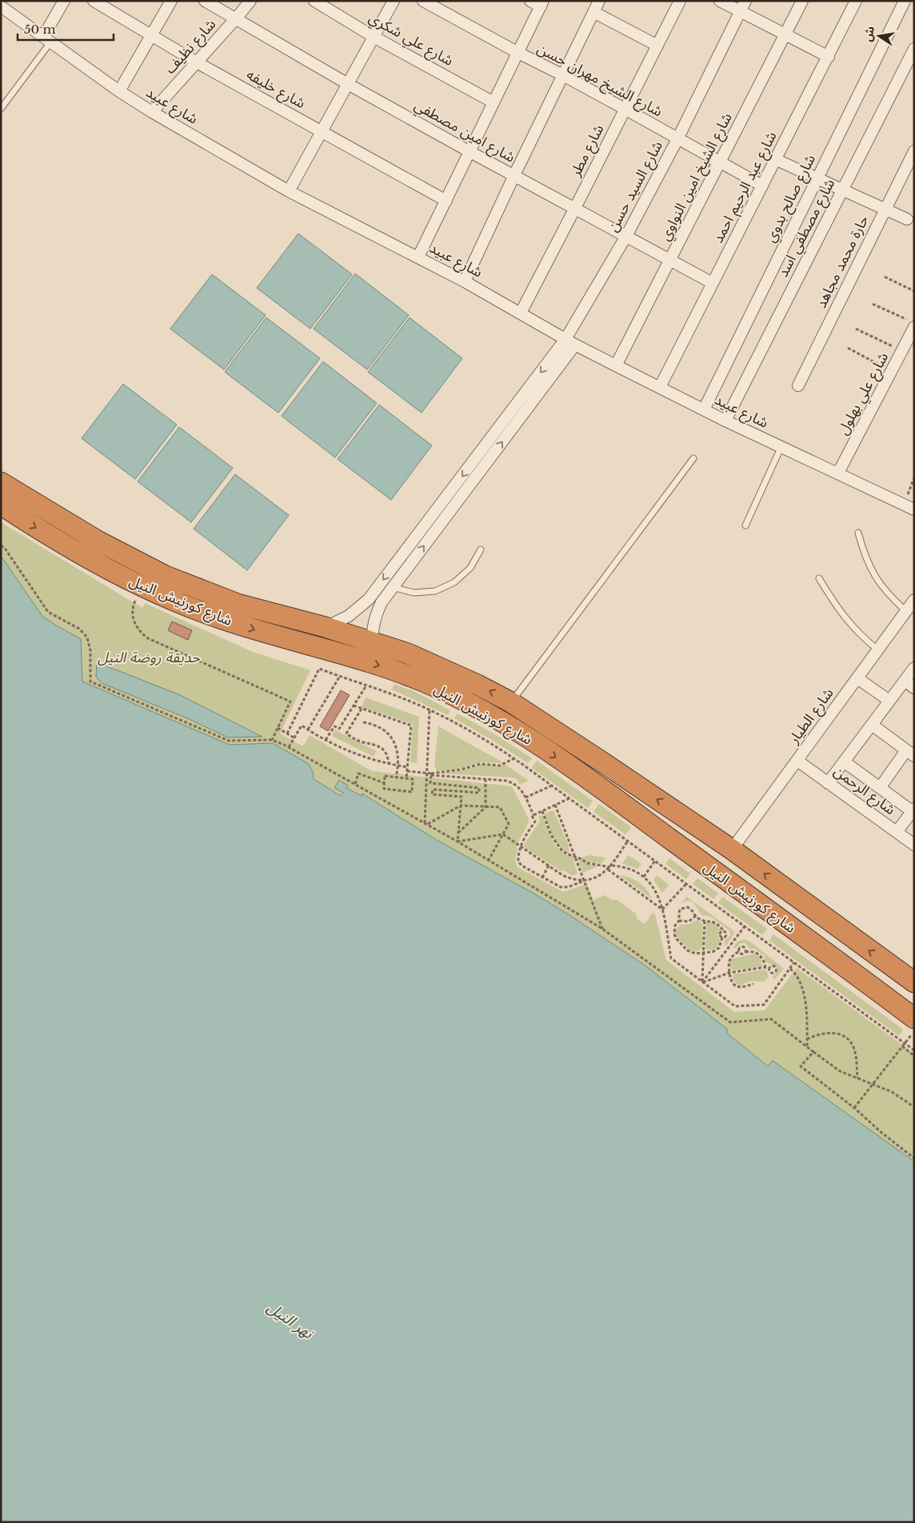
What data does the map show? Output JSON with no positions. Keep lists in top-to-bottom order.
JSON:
{
  "streets": {
    "highway": ["شارع كورنيش النيل"],
    "street": [
      "شارع علي شكري",
      "شارع نظيف",
      "شارع الشيخ مهران حسن",
      "شارع خليفه",
      "شارع عبيد",
      "شارع امين مصطفي",
      "شارع مطر",
      "شارع الشيخ امين النواوي",
      "شارع السيد حسن",
      "شارع عبد الرحيم احمد",
      "شارع صالح بدوي",
      "شارع مصطفي اسد",
      "حارة محمد مجاهد",
      "شارع علي بهلول",
      "شارع الطيار",
      "شارع الرحمن"
    ]
  },
  "crossings": [
    ["شارع نظيف", "شارع خليفه"],
    ["شارع نظيف", "شارع عبيد"],
    ["شارع نظيف", "شارع امين مصطفي"],
    ["شارع الشيخ مهران حسن", "شارع مطر"],
    ["شارع الشيخ مهران حسن", "شارع الشيخ امين النواوي"],
    ["شارع الشيخ مهران حسن", "شارع السيد حسن"],
    ["شارع الشيخ مهران حسن", "شارع عبد الرحيم احمد"],
    ["شارع عبيد", "شارع مطر"],
    ["شارع عبيد", "شارع الشيخ امين النواوي"],
    ["شارع عبيد", "شارع السيد حسن"],
    ["شارع عبيد", "شارع عبد الرحيم احمد"],
    ["شارع عبيد", "شارع صالح بدوي"],
    ["شارع عبيد", "شارع مصطفي اسد"],
    ["شارع عبيد", "شارع علي بهلول"],
    ["شارع امين مصطفي", "شارع مطر"],
    ["شارع امين مصطفي", "شارع الشيخ امين النواوي"],
    ["شارع امين مصطفي", "شارع السيد حسن"],
    ["شارع امين مصطفي", "شارع عبد الرحيم احمد"],
    ["شارع كورنيش النيل", "شارع الطيار"],
    ["شارع الطيار", "شارع الرحمن"]
  ],
  "water": ["نهر النيل"],
  "parks": ["حديقة روضة النيل"],
  "scale_bar": "50 m",
  "north": "left"
}
